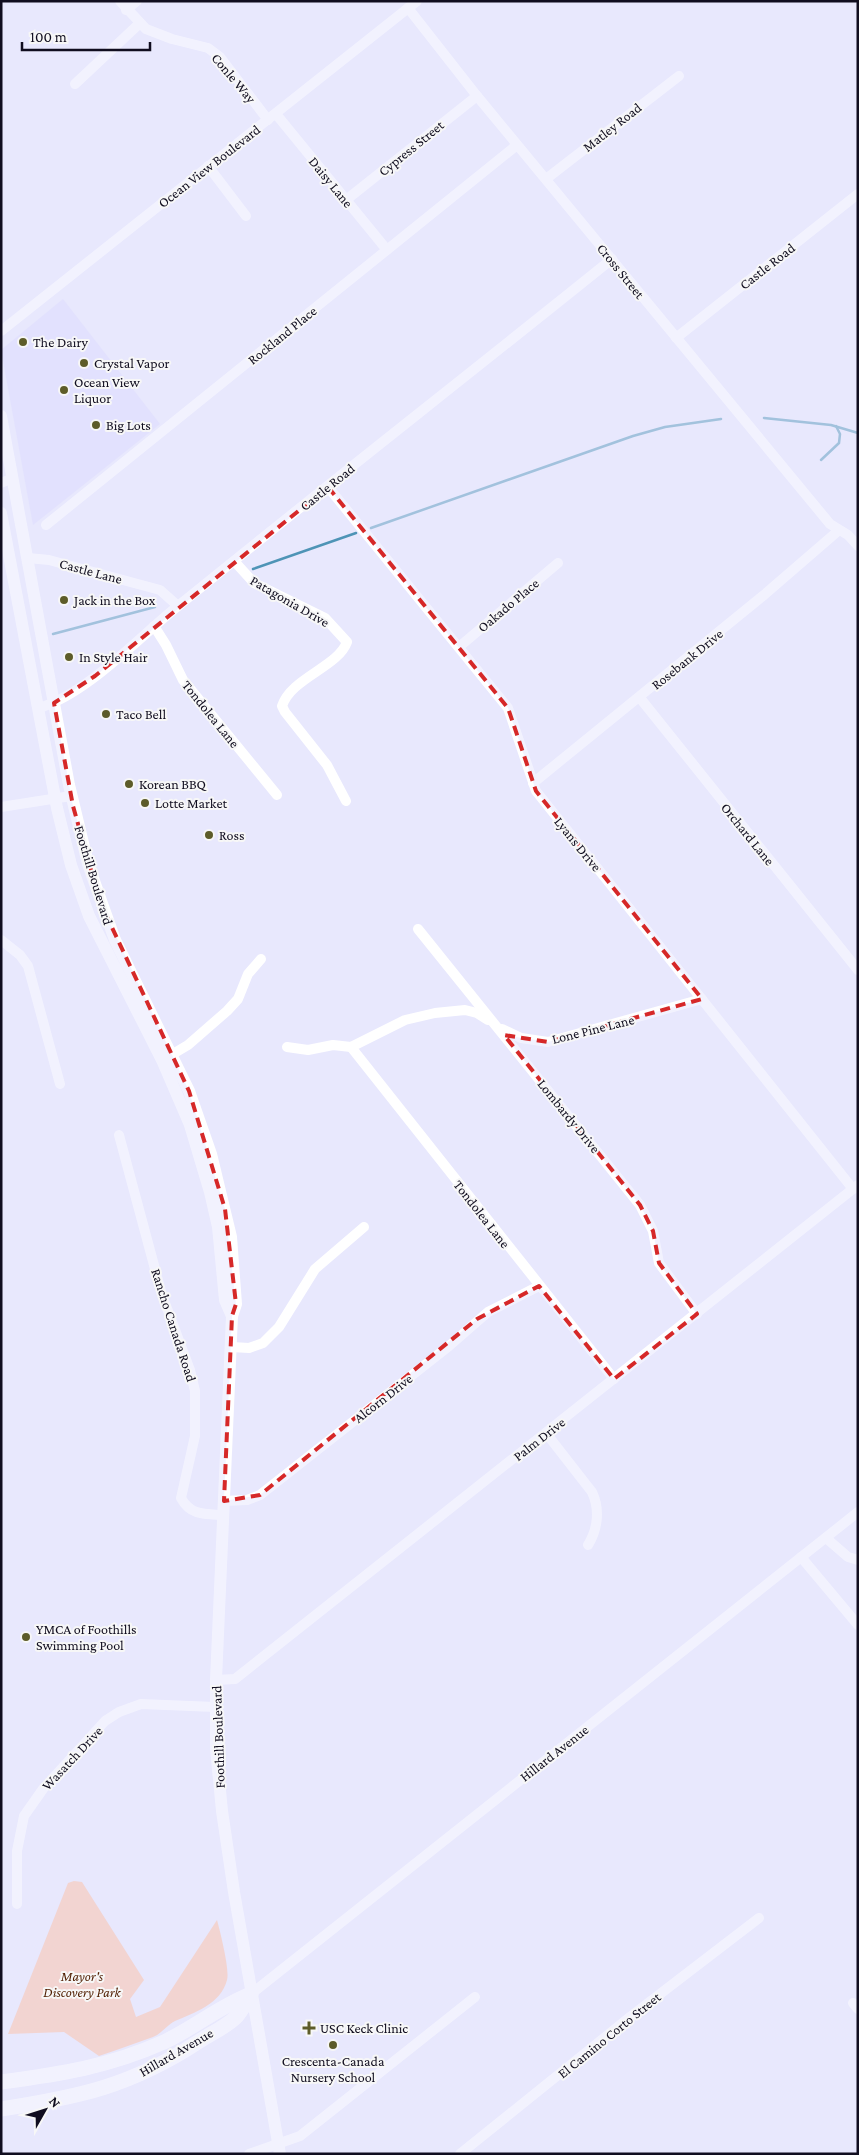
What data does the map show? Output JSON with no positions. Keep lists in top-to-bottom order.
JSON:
{
  "streets": {
    "highway": ["Hillard Avenue"],
    "main road": ["Foothill Boulevard"],
    "street": [
      "Conle Way",
      "Matley Road",
      "Cypress Street",
      "Ocean View Boulevard",
      "Daisy Lane",
      "Castle Road",
      "Cross Street",
      "Rockland Place",
      "Castle Lane",
      "Patagonia Drive",
      "Oakado Place",
      "Rosebank Drive",
      "Tondolea Lane",
      "Orchard Lane",
      "Lyans Drive",
      "Lone Pine Lane",
      "Lombardy Drive",
      "Rancho Canada Road",
      "Alcorn Drive",
      "Palm Drive",
      "Wasatch Drive",
      "El Camino Corto Street"
    ]
  },
  "crossings": [
    ["Conle Way", "Ocean View Boulevard"],
    ["Conle Way", "Daisy Lane"],
    ["Matley Road", "Cross Street"],
    ["Cypress Street", "Daisy Lane"],
    ["Cypress Street", "Cross Street"],
    ["Ocean View Boulevard", "Daisy Lane"],
    ["Ocean View Boulevard", "Cross Street"],
    ["Daisy Lane", "Rockland Place"],
    ["Castle Road", "Cross Street"],
    ["Castle Road", "Castle Lane"],
    ["Castle Road", "Patagonia Drive"],
    ["Castle Road", "Tondolea Lane"],
    ["Castle Road", "Lyans Drive"],
    ["Castle Road", "Foothill Boulevard"],
    ["Cross Street", "Rockland Place"],
    ["Cross Street", "Rosebank Drive"],
    ["Castle Lane", "Foothill Boulevard"],
    ["Oakado Place", "Lyans Drive"],
    ["Rosebank Drive", "Orchard Lane"],
    ["Rosebank Drive", "Lyans Drive"],
    ["Tondolea Lane", "Lone Pine Lane"],
    ["Tondolea Lane", "Alcorn Drive"],
    ["Tondolea Lane", "Palm Drive"],
    ["Lyans Drive", "Lone Pine Lane"],
    ["Lyans Drive", "Palm Drive"],
    ["Foothill Boulevard", "Rancho Canada Road"],
    ["Foothill Boulevard", "Alcorn Drive"],
    ["Foothill Boulevard", "Palm Drive"],
    ["Foothill Boulevard", "Hillard Avenue"],
    ["Foothill Boulevard", "Wasatch Drive"],
    ["Lone Pine Lane", "Lombardy Drive"],
    ["Lombardy Drive", "Palm Drive"]
  ],
  "parks": ["Mayor's Discovery Park"],
  "places": {
    "other": [
      "The Dairy",
      "Crystal Vapor",
      "Ocean View Liquor",
      "Big Lots",
      "Jack in the Box",
      "In Style Hair",
      "Taco Bell",
      "Korean BBQ",
      "Lotte Market",
      "Ross",
      "YMCA of Foothills Swimming Pool",
      "Crescenta-Canada Nursery School"
    ],
    "health": ["USC Keck Clinic"]
  },
  "scale_bar": "100 m",
  "north": "top right"
}
